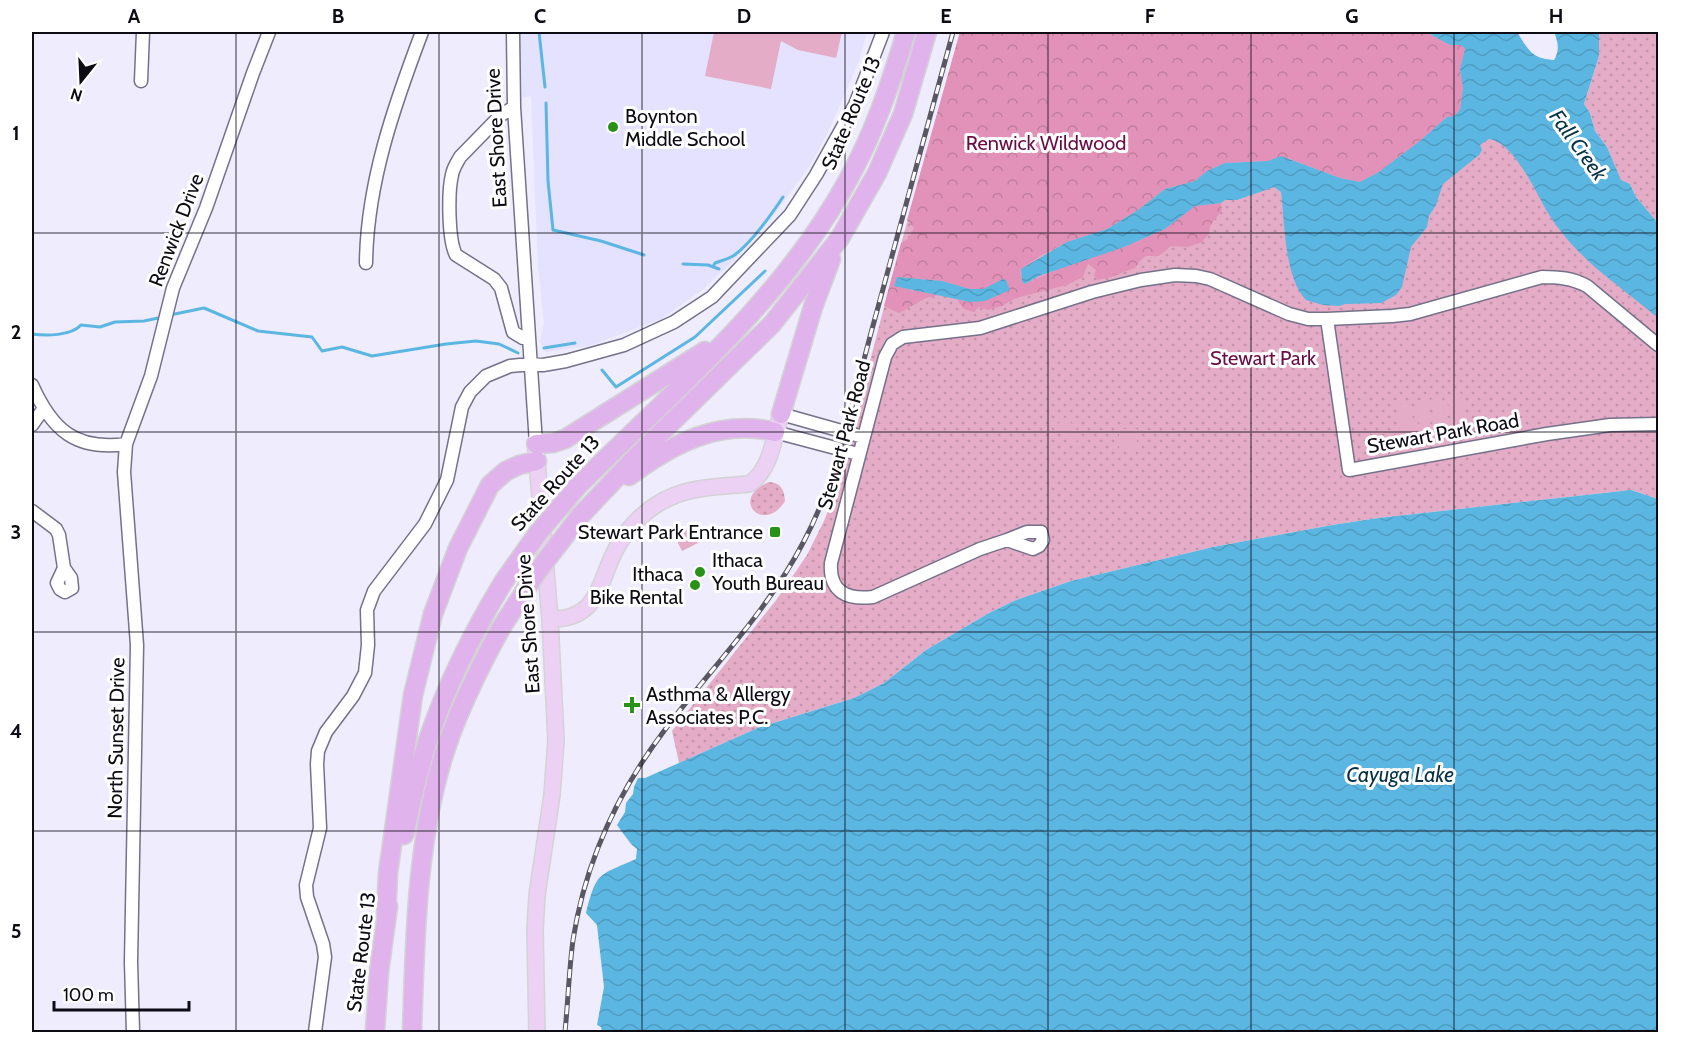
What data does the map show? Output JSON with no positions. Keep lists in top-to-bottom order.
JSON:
{
  "streets": {
    "highway": ["State Route 13"],
    "main road": ["East Shore Drive"],
    "street": ["Renwick Drive", "Stewart Park Road", "North Sunset Drive"]
  },
  "crossings": [
    ["Renwick Drive", "North Sunset Drive"]
  ],
  "water": ["Fall Creek", "Cayuga Lake"],
  "parks": ["Renwick Wildwood", "Stewart Park"],
  "places": {
    "other": ["Boynton Middle School", "Ithaca Youth Bureau", "Ithaca Bike Rental"],
    "transit": ["Stewart Park Entrance"],
    "health": ["Asthma & Allergy Associates P.C."]
  },
  "scale_bar": "100 m",
  "north": "bottom",
  "grid": {
    "columns": [
      "A",
      "B",
      "C",
      "D",
      "E",
      "F",
      "G",
      "H"
    ],
    "rows": [
      "1",
      "2",
      "3",
      "4",
      "5"
    ]
  }
}
